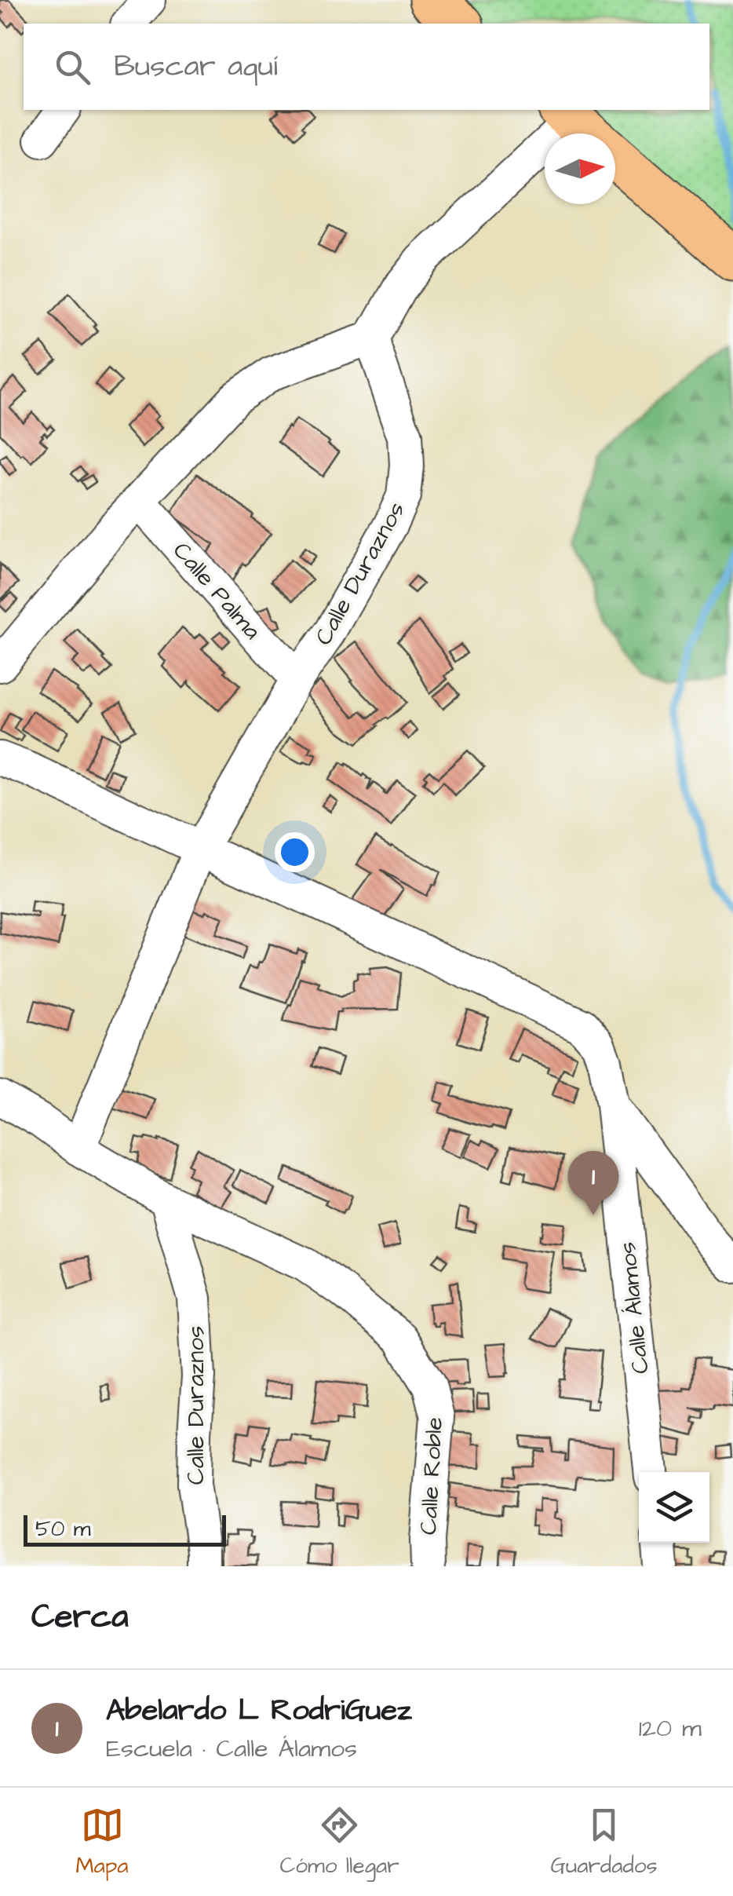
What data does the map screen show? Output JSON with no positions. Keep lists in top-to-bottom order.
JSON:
{
  "streets": {
    "street": [
      "Calle Duraznos",
      "Calle Palma",
      "Calle Álamos",
      "Calle Roble"
    ]
  },
  "crossings": [
    ["Calle Duraznos", "Calle Palma"],
    ["Calle Duraznos", "Calle Álamos"],
    ["Calle Duraznos", "Calle Roble"]
  ],
  "scale_bar": "50 m",
  "north": "right",
  "page": {
    "search": "Buscar aquí",
    "pins": "1",
    "scale": "50 m",
    "heading": "Cerca",
    "list": [
      {
        "mark": "1",
        "name": "Abelardo L RodriGuez",
        "note": "Escuela · Calle Álamos",
        "value": "120 m"
      }
    ],
    "nav": ["Mapa", "Cómo llegar", "Guardados"]
  }
}
